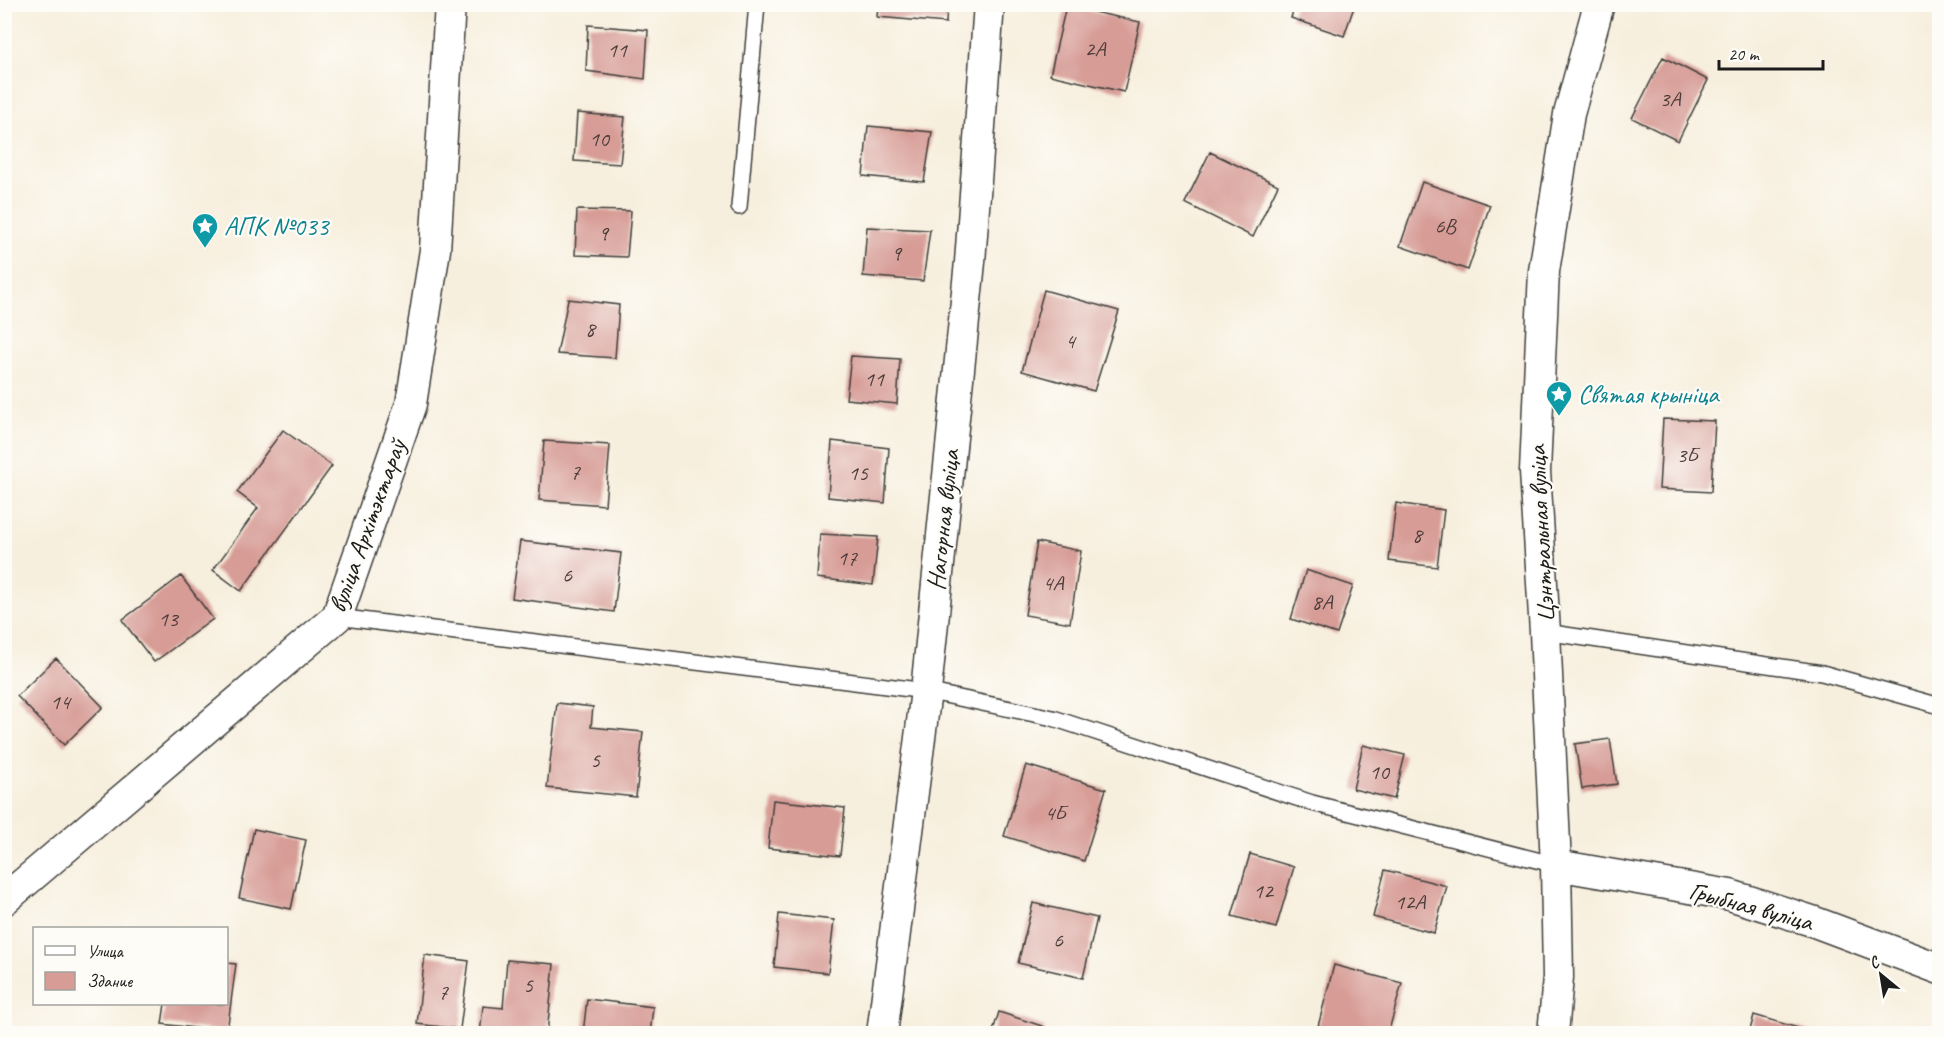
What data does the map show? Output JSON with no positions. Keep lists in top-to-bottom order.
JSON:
{
  "streets": {
    "street": [
      "Нагорная вуліца",
      "вуліца Архітэктараў",
      "Цэнтральная вуліца",
      "Грыбная вуліца"
    ]
  },
  "crossings": [
    ["Цэнтральная вуліца", "Грыбная вуліца"]
  ],
  "places": {
    "place": ["АПК №033", "Святая крыніца"]
  },
  "house_numbers": [
    "2А",
    "11",
    "3А",
    "10",
    "6В",
    "9",
    "9",
    "8",
    "4",
    "11",
    "3Б",
    "7",
    "15",
    "8",
    "17",
    "6",
    "4А",
    "8А",
    "13",
    "14",
    "5",
    "10",
    "4Б",
    "12",
    "12А",
    "6",
    "5",
    "7"
  ],
  "legend": ["Улица", "Здание"],
  "scale_bar": "20 m",
  "north": "top left"
}
